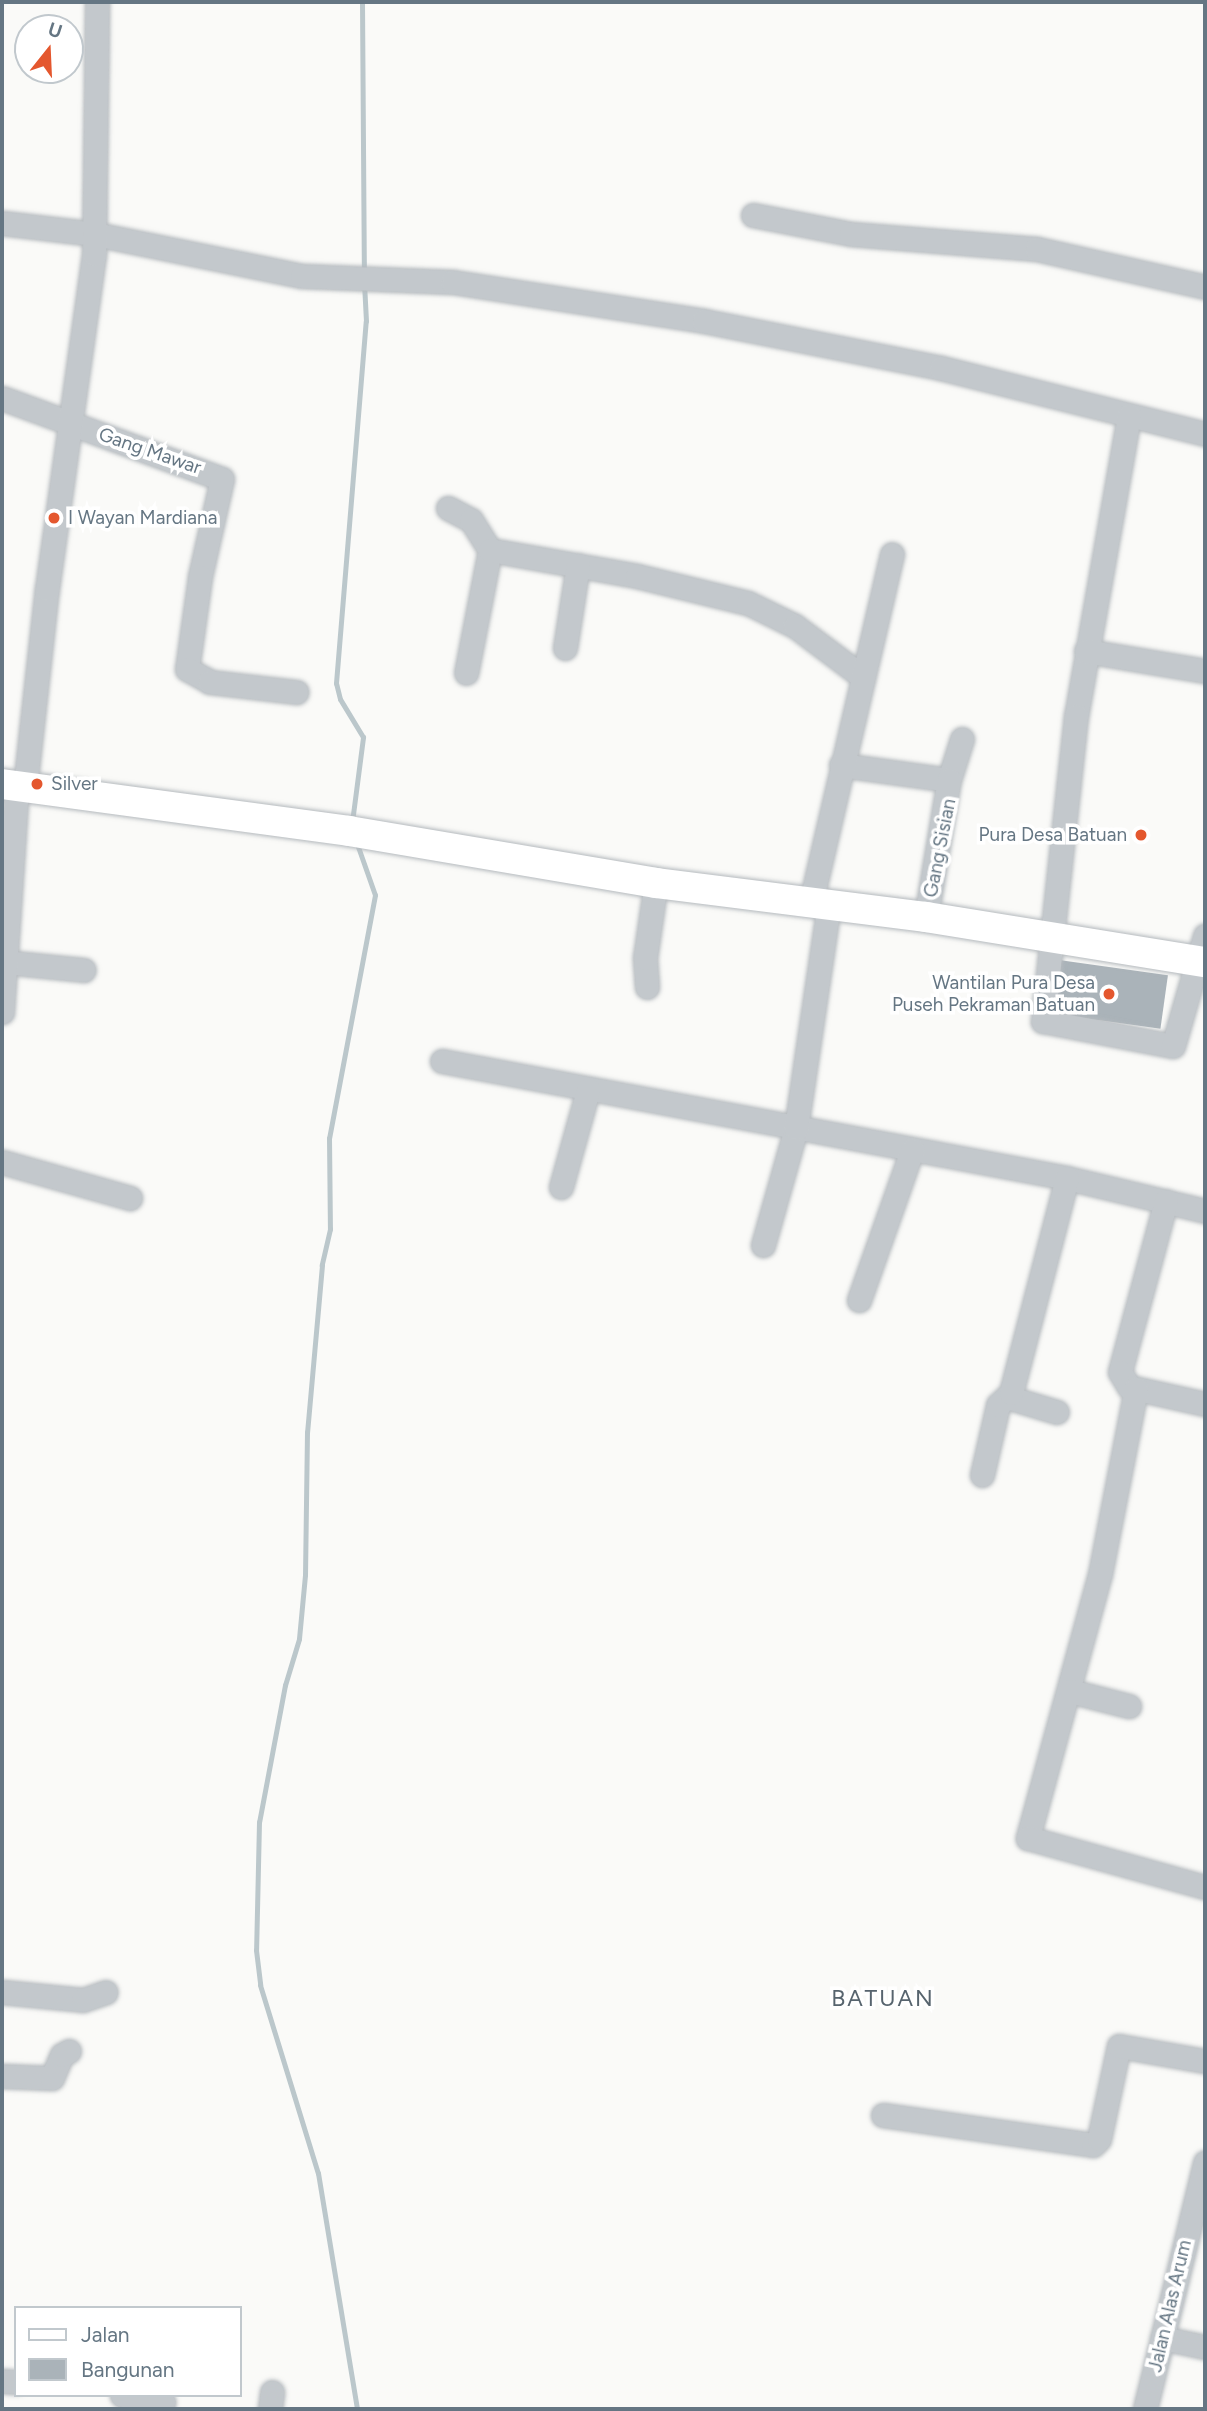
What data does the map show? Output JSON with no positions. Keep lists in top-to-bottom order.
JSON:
{
  "streets": {
    "street": ["Gang Mawar", "Gang Sisian", "Jalan Alas Arum"]
  },
  "districts": ["BATUAN"],
  "places": [
    "I Wayan Mardiana",
    "Silver",
    "Pura Desa Batuan",
    "Wantilan Pura Desa Puseh Pekraman Batuan"
  ],
  "legend": ["Jalan", "Bangunan"],
  "north": "top"
}
